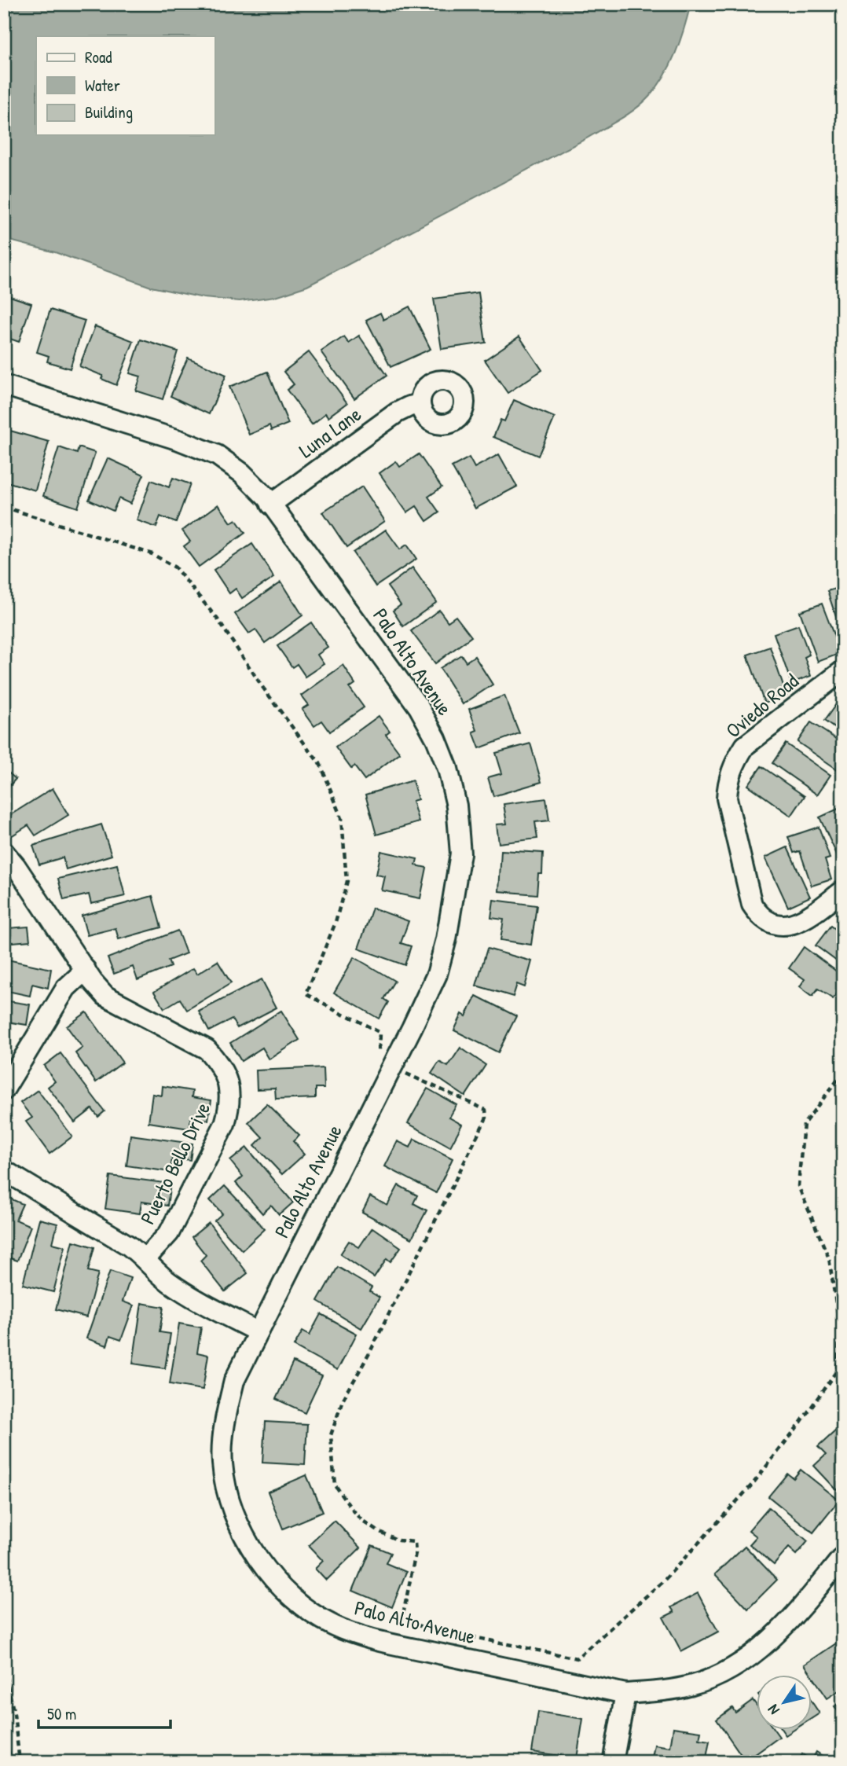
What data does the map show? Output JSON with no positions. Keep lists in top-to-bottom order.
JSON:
{
  "streets": {
    "street": [
      "Luna Lane",
      "Palo Alto Avenue",
      "Oviedo Road",
      "Puerto Bello Drive"
    ]
  },
  "crossings": [
    ["Luna Lane", "Palo Alto Avenue"]
  ],
  "legend": ["Road", "Water", "Building"],
  "scale_bar": "50 m",
  "north": "bottom left"
}
